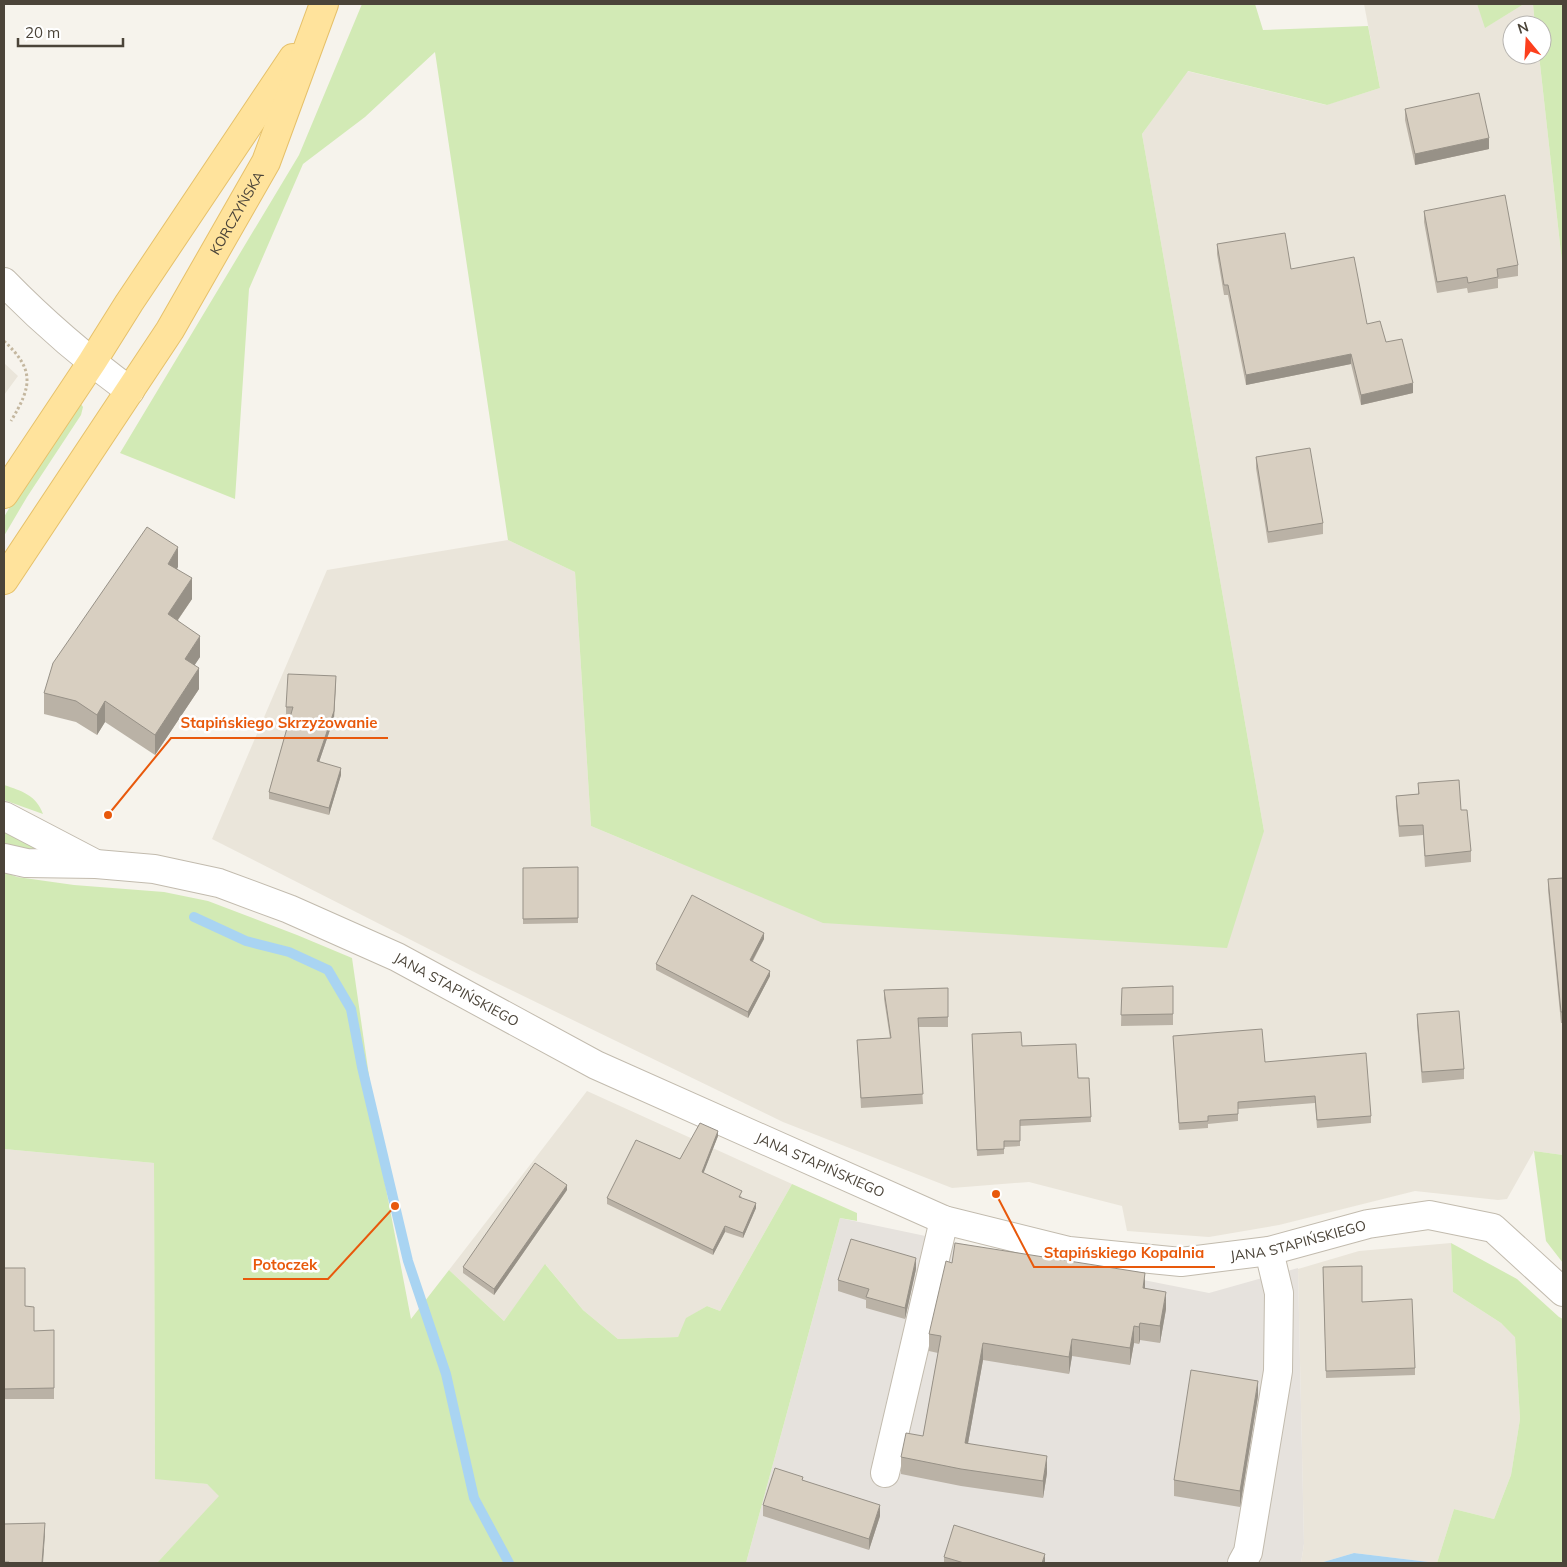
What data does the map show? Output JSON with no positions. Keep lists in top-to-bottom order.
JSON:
{
  "streets": {
    "main road": ["KORCZYŃSKA"],
    "street": ["JANA STAPIŃSKIEGO"]
  },
  "places": ["Stapińskiego Skrzyżowanie", "Stapińskiego Kopalnia", "Potoczek"],
  "scale_bar": "20 m",
  "north": "top"
}
